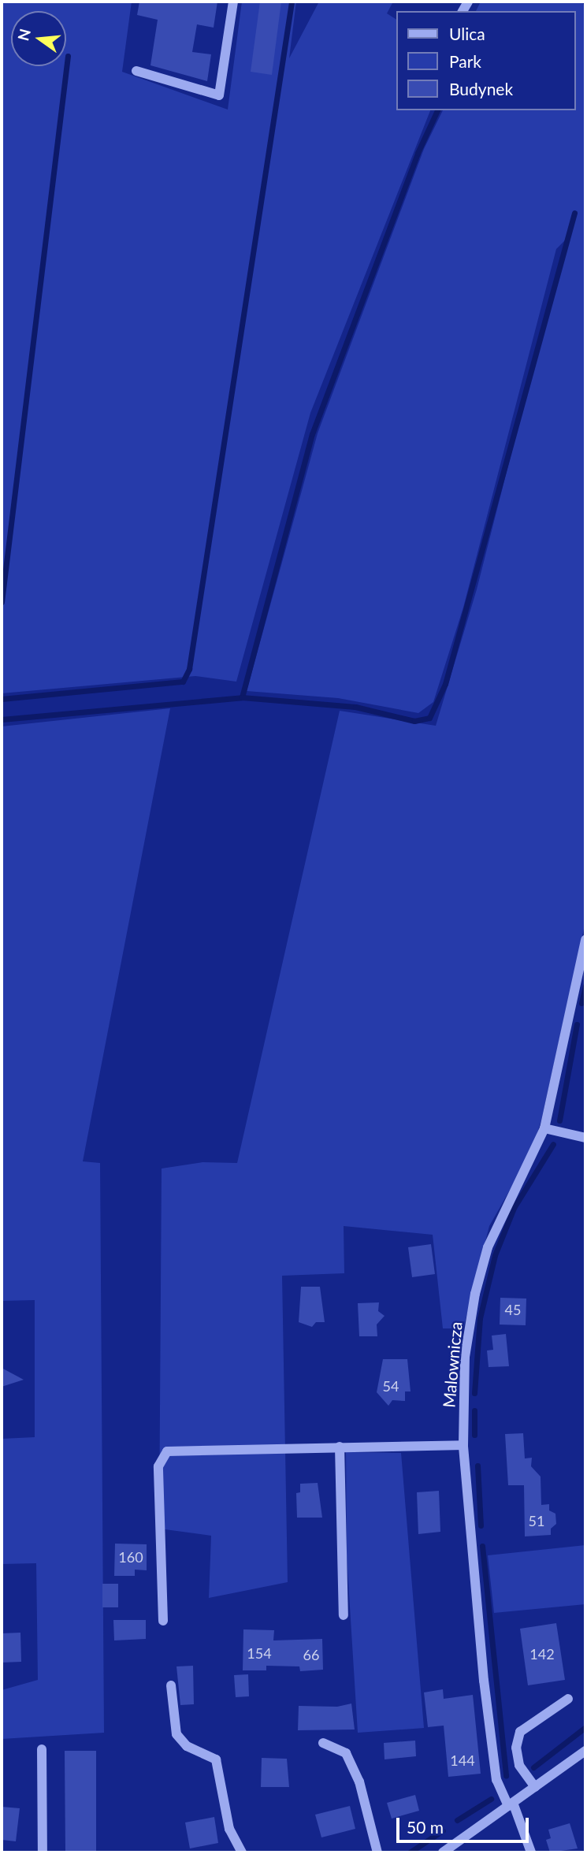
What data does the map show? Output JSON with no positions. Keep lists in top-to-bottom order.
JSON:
{
  "streets": {
    "street": ["Malownicza"]
  },
  "house_numbers": [
    "45",
    "54",
    "51",
    "160",
    "154",
    "142",
    "66",
    "144"
  ],
  "legend": ["Ulica", "Park", "Budynek"],
  "scale_bar": "50 m",
  "north": "left"
}
